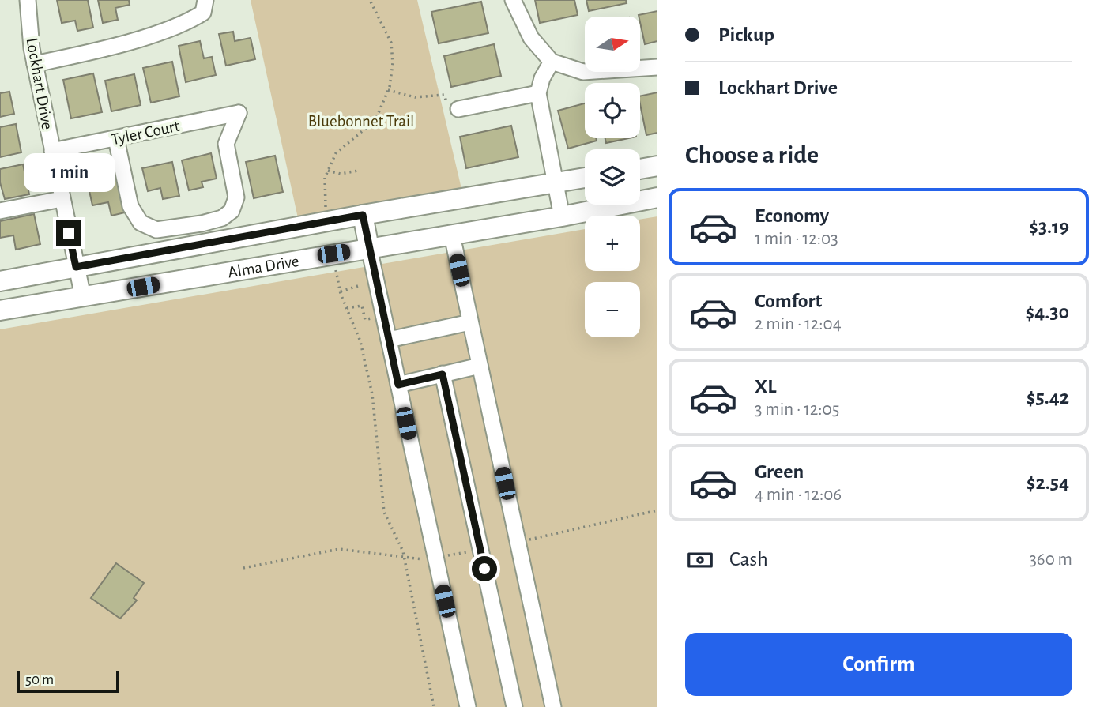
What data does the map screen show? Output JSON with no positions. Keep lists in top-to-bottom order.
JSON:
{
  "streets": {
    "main road": ["Alma Drive"],
    "street": ["Lockhart Drive", "Tyler Court"]
  },
  "crossings": [
    ["Lockhart Drive", "Tyler Court"],
    ["Lockhart Drive", "Alma Drive"]
  ],
  "parks": ["Bluebonnet Trail"],
  "scale_bar": "50 m",
  "north": "right",
  "page": {
    "banner": ["Pickup", "Lockhart Drive"],
    "map_buttons": ["+", "−"],
    "heading": "Choose a ride",
    "bubble": "1 min",
    "list": [
      {
        "name": "Economy",
        "note": "1 min · 12:03",
        "value": "$3.19"
      },
      {
        "name": "Comfort",
        "note": "2 min · 12:04",
        "value": "$4.30"
      },
      {
        "name": "XL",
        "note": "3 min · 12:05",
        "value": "$5.42"
      },
      {
        "name": "Green",
        "note": "4 min · 12:06",
        "value": "$2.54"
      }
    ],
    "pay": ["Cash", "360 m"],
    "buttons": "Confirm",
    "scale": "50 m"
  }
}
